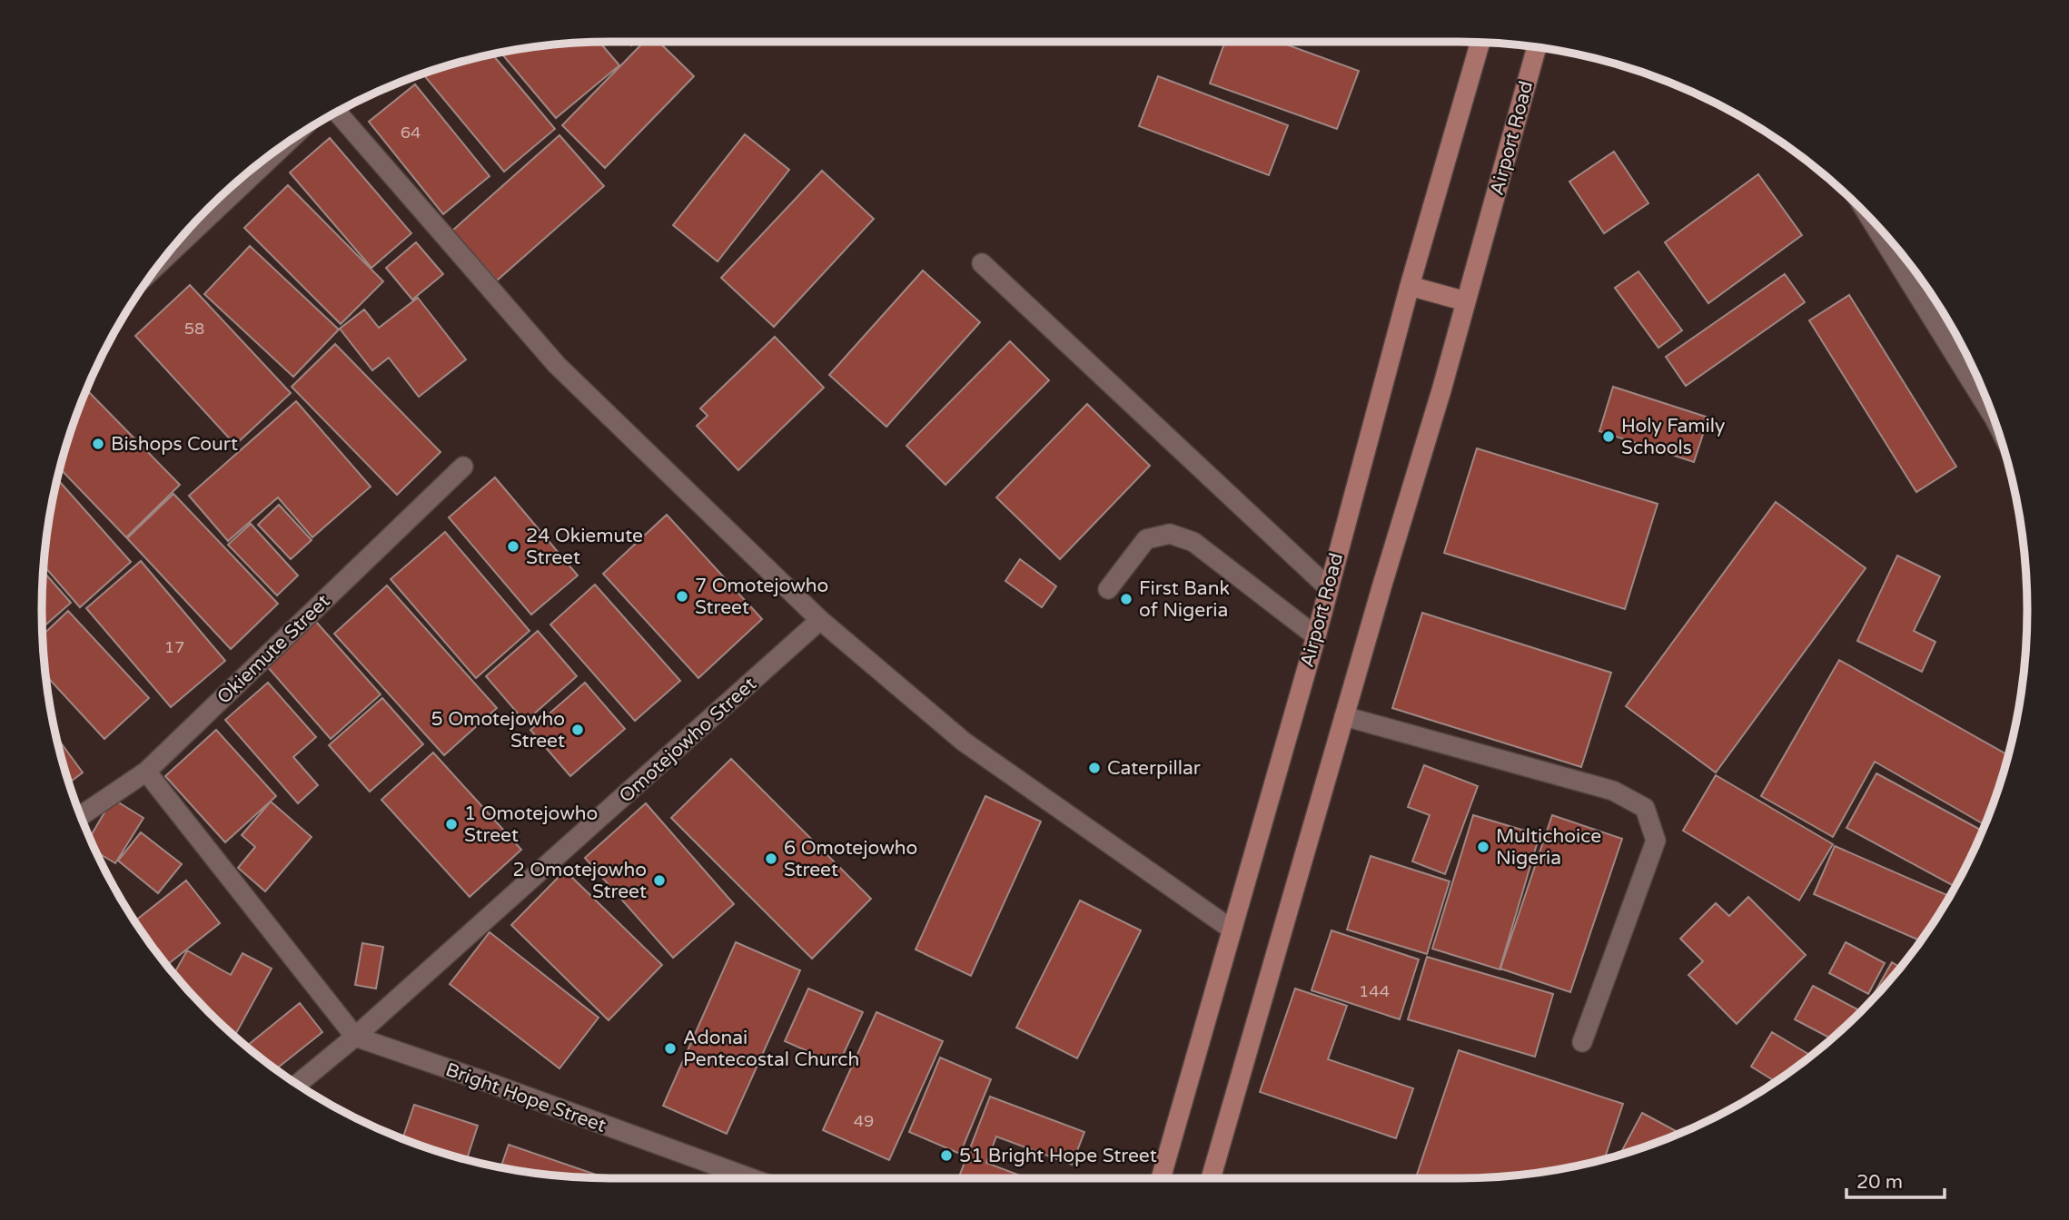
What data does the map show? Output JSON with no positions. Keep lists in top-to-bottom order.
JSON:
{
  "streets": {
    "main road": ["Airport Road"],
    "street": ["Okiemute Street", "Omotejowho Street", "Bright Hope Street"]
  },
  "crossings": [
    ["Omotejowho Street", "Bright Hope Street"]
  ],
  "places": [
    "Holy Family Schools",
    "Bishops Court",
    "24 Okiemute Street",
    "7 Omotejowho Street",
    "First Bank of Nigeria",
    "5 Omotejowho Street",
    "Caterpillar",
    "1 Omotejowho Street",
    "Multichoice Nigeria",
    "6 Omotejowho Street",
    "2 Omotejowho Street",
    "Adonai Pentecostal Church",
    "51 Bright Hope Street"
  ],
  "house_numbers": [
    "64",
    "58",
    "17",
    "144",
    "49"
  ],
  "scale_bar": "20 m"
}
